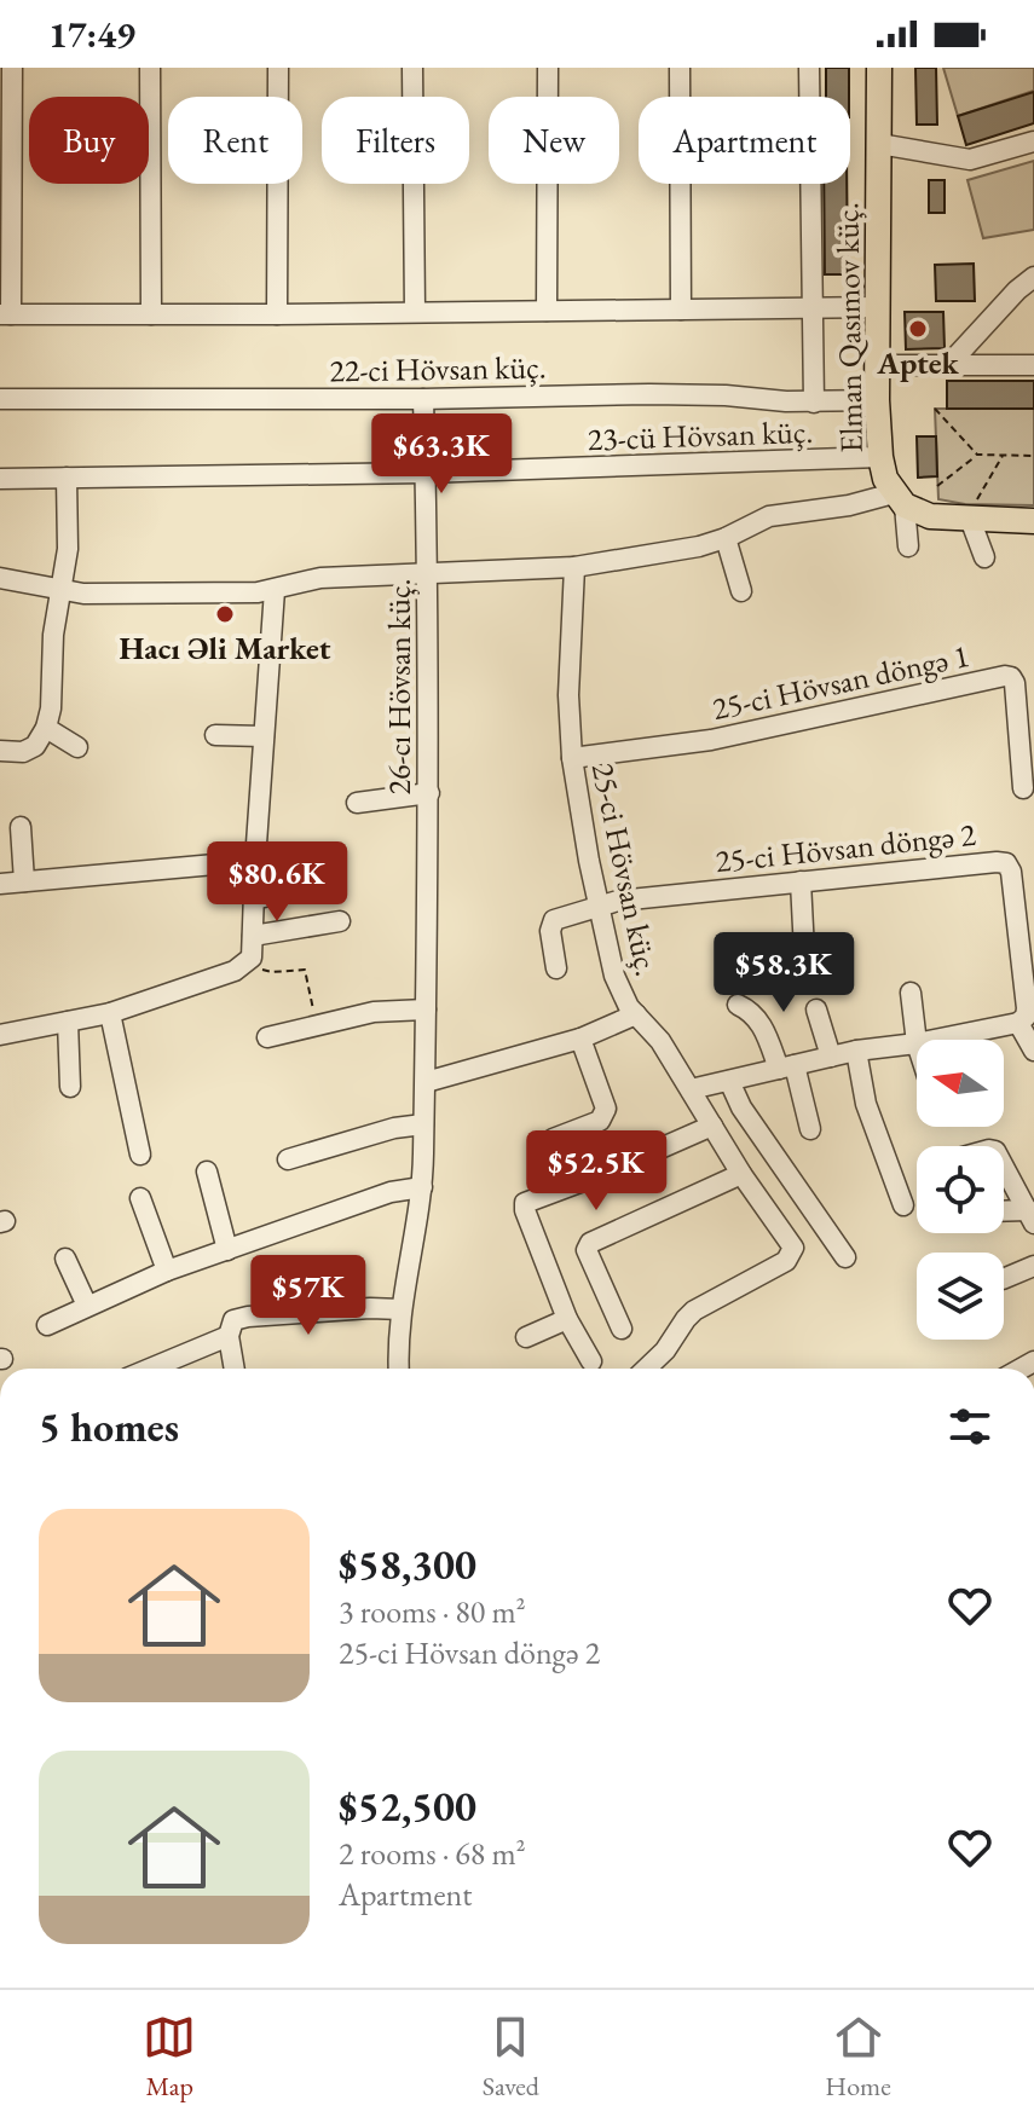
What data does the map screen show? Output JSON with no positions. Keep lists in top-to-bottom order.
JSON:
{
  "streets": {
    "main road": ["Elman Qasımov küç."],
    "street": [
      "22-ci Hövsan küç.",
      "23-cü Hövsan küç.",
      "25-ci Hövsan döngə 1",
      "26-cı Hövsan küç.",
      "25-ci Hövsan döngə 2",
      "25-ci Hövsan küç."
    ]
  },
  "crossings": [
    ["Elman Qasımov küç.", "22-ci Hövsan küç."],
    ["Elman Qasımov küç.", "23-cü Hövsan küç."],
    ["22-ci Hövsan küç.", "26-cı Hövsan küç."],
    ["23-cü Hövsan küç.", "26-cı Hövsan küç."],
    ["25-ci Hövsan döngə 1", "25-ci Hövsan küç."],
    ["25-ci Hövsan döngə 2", "25-ci Hövsan küç."]
  ],
  "places": ["Aptek", "Hacı Əli Market"],
  "north": "left",
  "page": {
    "status": "17:49",
    "chip": [
      "Buy",
      "Rent",
      "Filters",
      "New",
      "Apartment"
    ],
    "price": [
      "$63.3K",
      "$80.6K",
      "$58.3K",
      "$52.5K",
      "$57K"
    ],
    "heading": "5 homes",
    "list": [
      {
        "name": "$58,300",
        "note": "3 rooms · 80 m² · 25-ci Hövsan döngə 2"
      },
      {
        "name": "$52,500",
        "note": "2 rooms · 68 m² · Apartment"
      }
    ],
    "tabs": ["Map", "Saved", "Home"]
  }
}
